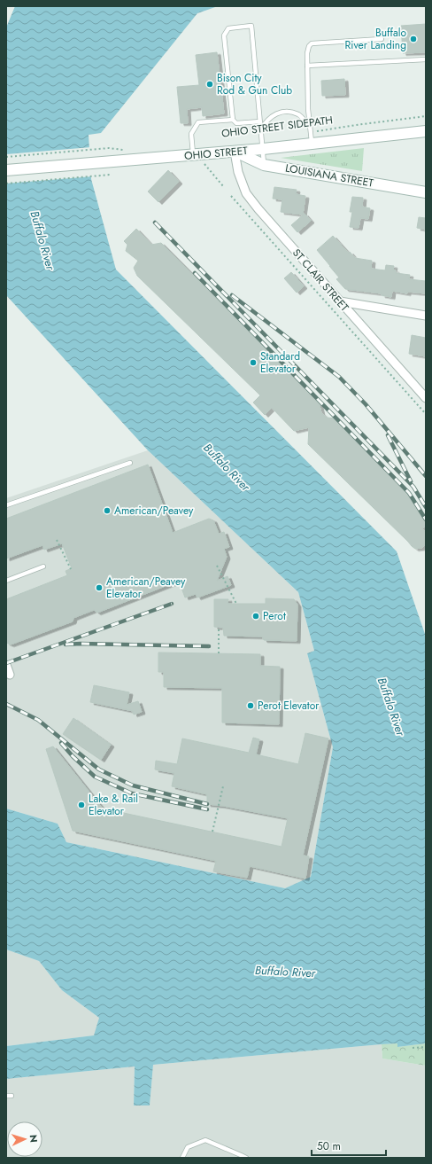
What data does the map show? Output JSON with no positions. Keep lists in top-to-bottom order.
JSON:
{
  "streets": {
    "street": ["OHIO STREET", "LOUISIANA STREET", "ST CLAIR STREET"],
    "path": ["OHIO STREET SIDEPATH"]
  },
  "crossings": [
    ["OHIO STREET", "LOUISIANA STREET"],
    ["OHIO STREET", "ST CLAIR STREET"],
    ["LOUISIANA STREET", "ST CLAIR STREET"]
  ],
  "water": ["Buffalo River"],
  "places": [
    "Buffalo River Landing",
    "Bison City Rod & Gun Club",
    "Standard Elevator",
    "American/Peavey",
    "American/Peavey Elevator",
    "Perot",
    "Perot Elevator",
    "Lake & Rail Elevator"
  ],
  "scale_bar": "50 m",
  "north": "right"
}
